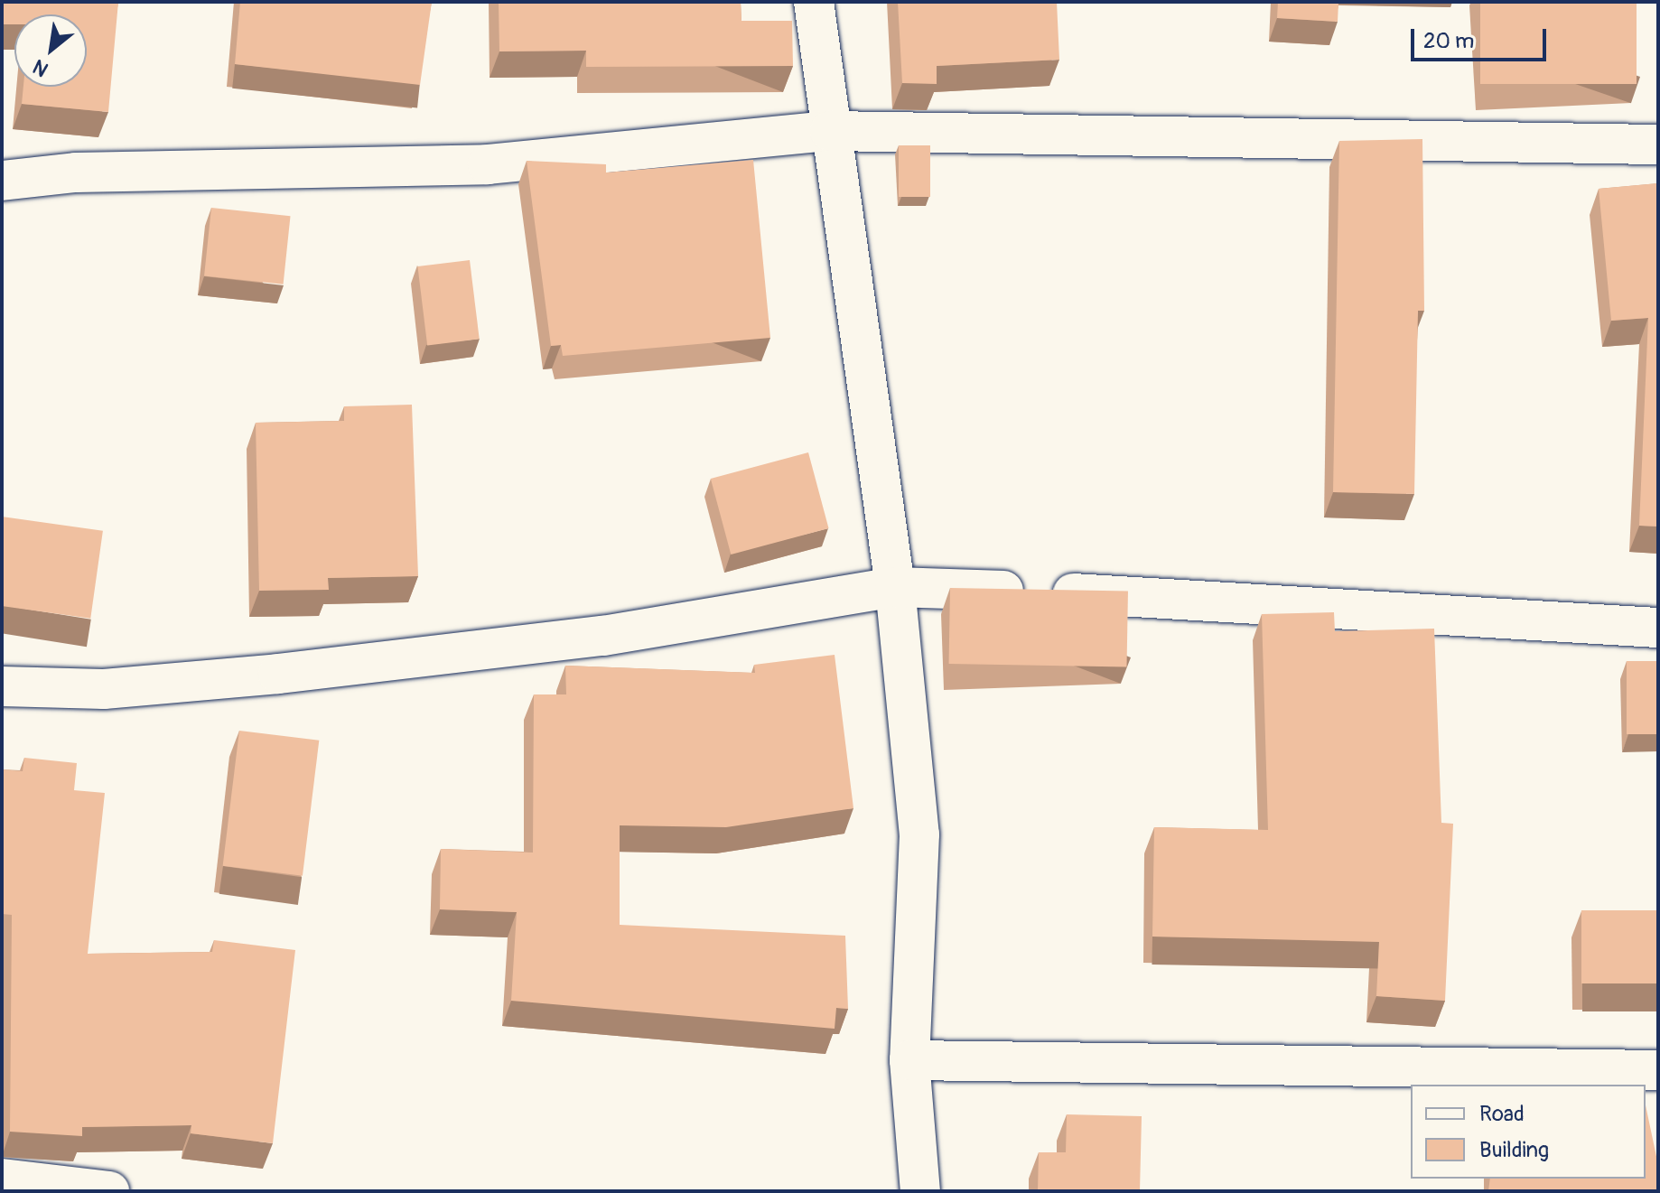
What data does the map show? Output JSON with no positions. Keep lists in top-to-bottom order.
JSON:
{
  "legend": ["Road", "Building"],
  "scale_bar": "20 m",
  "north": "bottom left"
}
